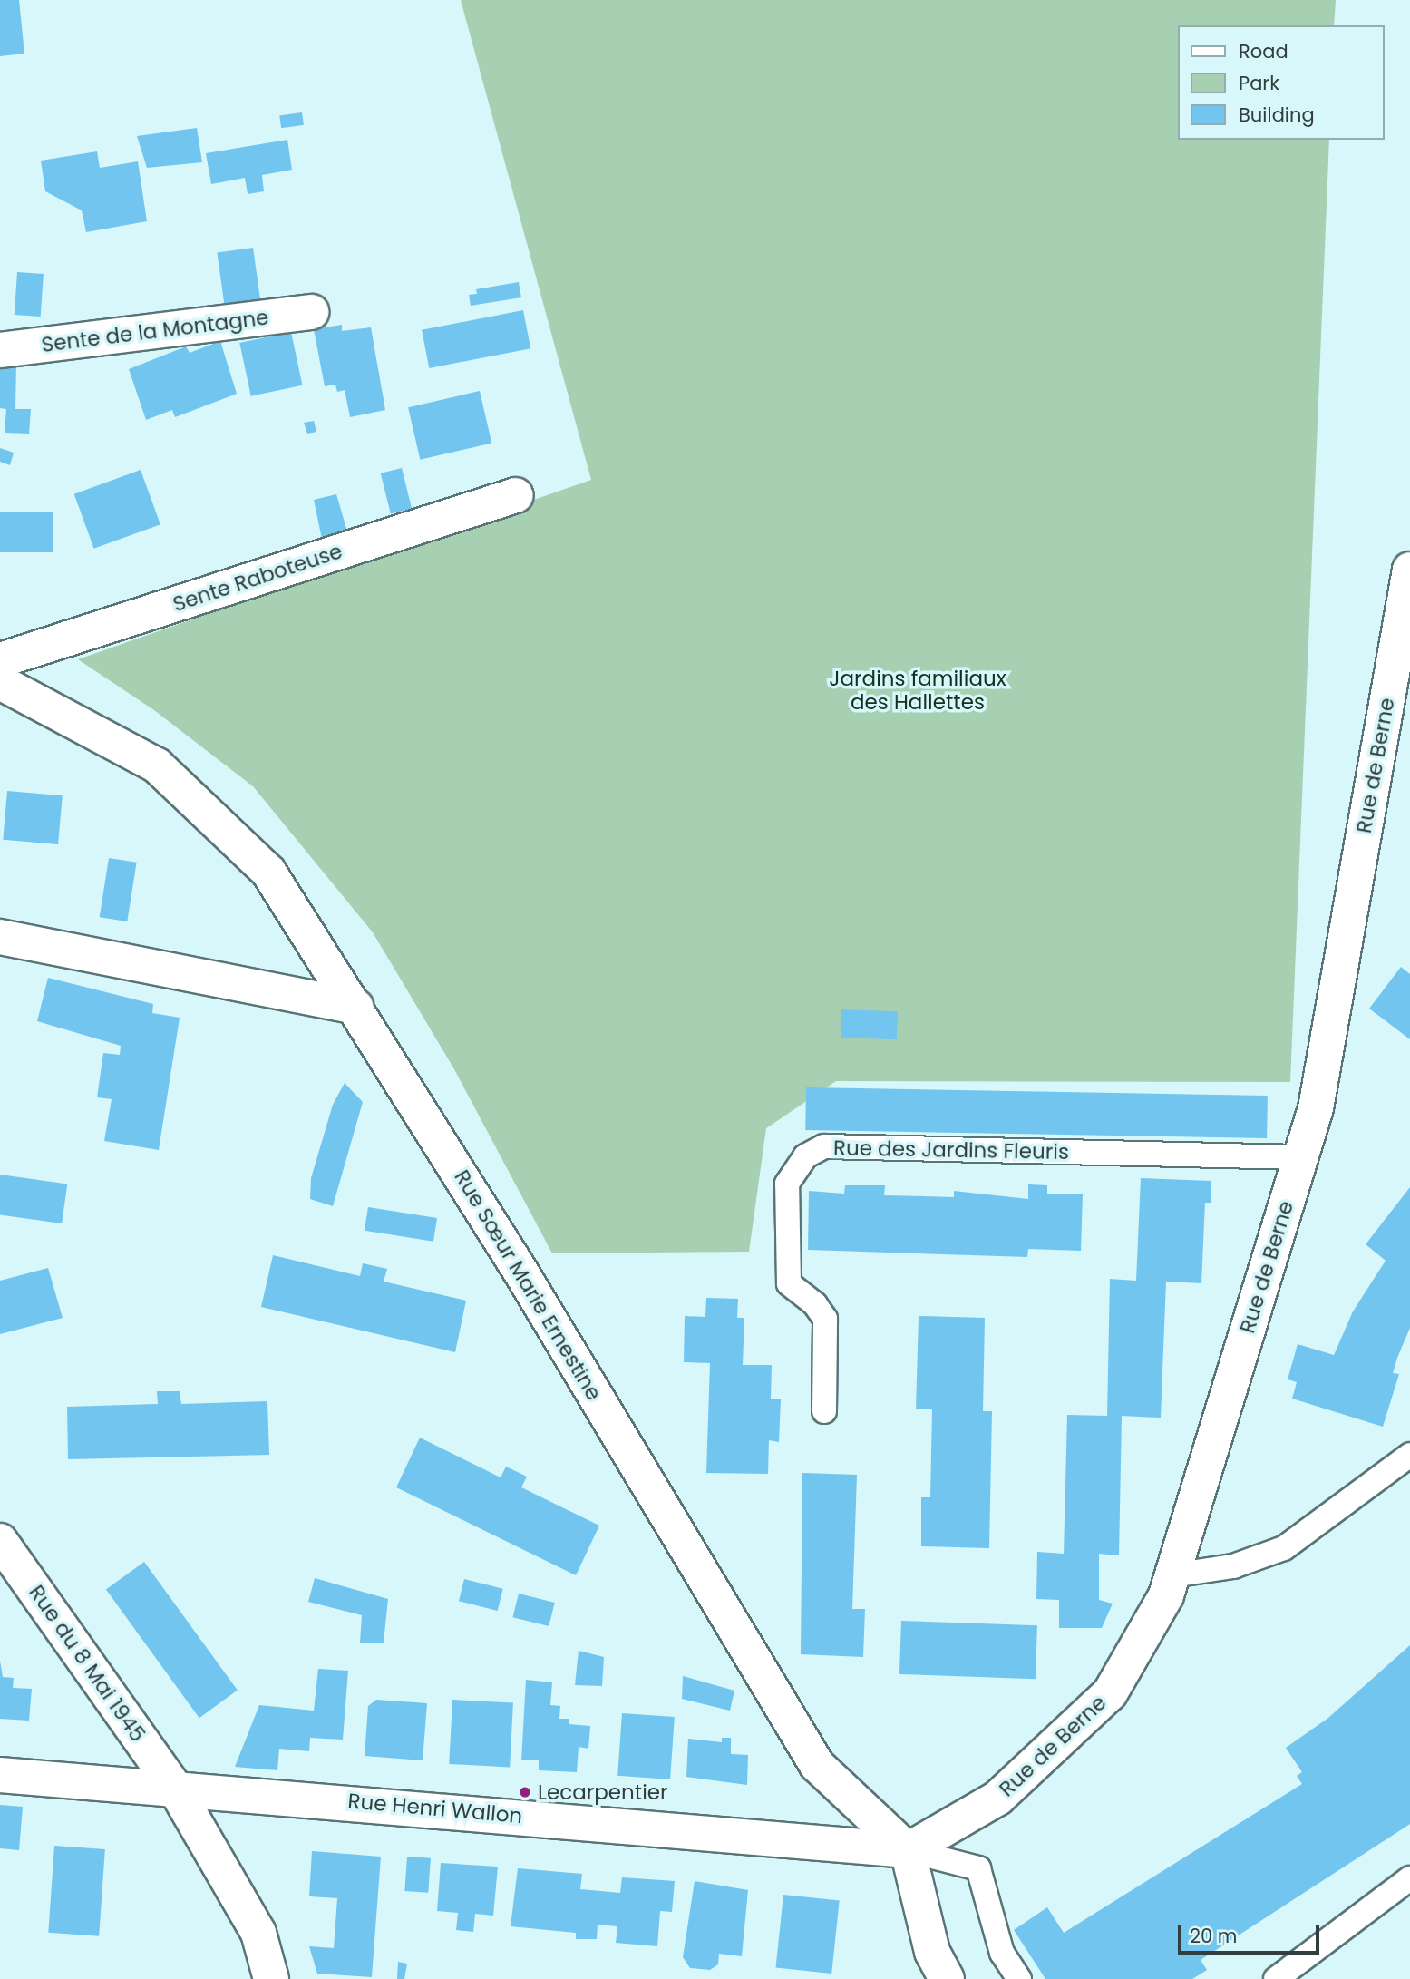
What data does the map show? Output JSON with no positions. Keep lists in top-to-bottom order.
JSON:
{
  "streets": {
    "street": [
      "Sente de la Montagne",
      "Sente Raboteuse",
      "Rue de Berne",
      "Rue Sœur Marie Ernestine",
      "Rue du 8 Mai 1945",
      "Rue Henri Wallon"
    ],
    "lane": ["Rue des Jardins Fleuris"]
  },
  "crossings": [
    ["Rue de Berne", "Rue des Jardins Fleuris"],
    ["Rue de Berne", "Rue Sœur Marie Ernestine"],
    ["Rue de Berne", "Rue Henri Wallon"],
    ["Rue Sœur Marie Ernestine", "Rue Henri Wallon"],
    ["Rue du 8 Mai 1945", "Rue Henri Wallon"]
  ],
  "parks": ["Jardins familiaux des Hallettes"],
  "places": ["Lecarpentier"],
  "legend": ["Road", "Park", "Building"],
  "scale_bar": "20 m"
}
